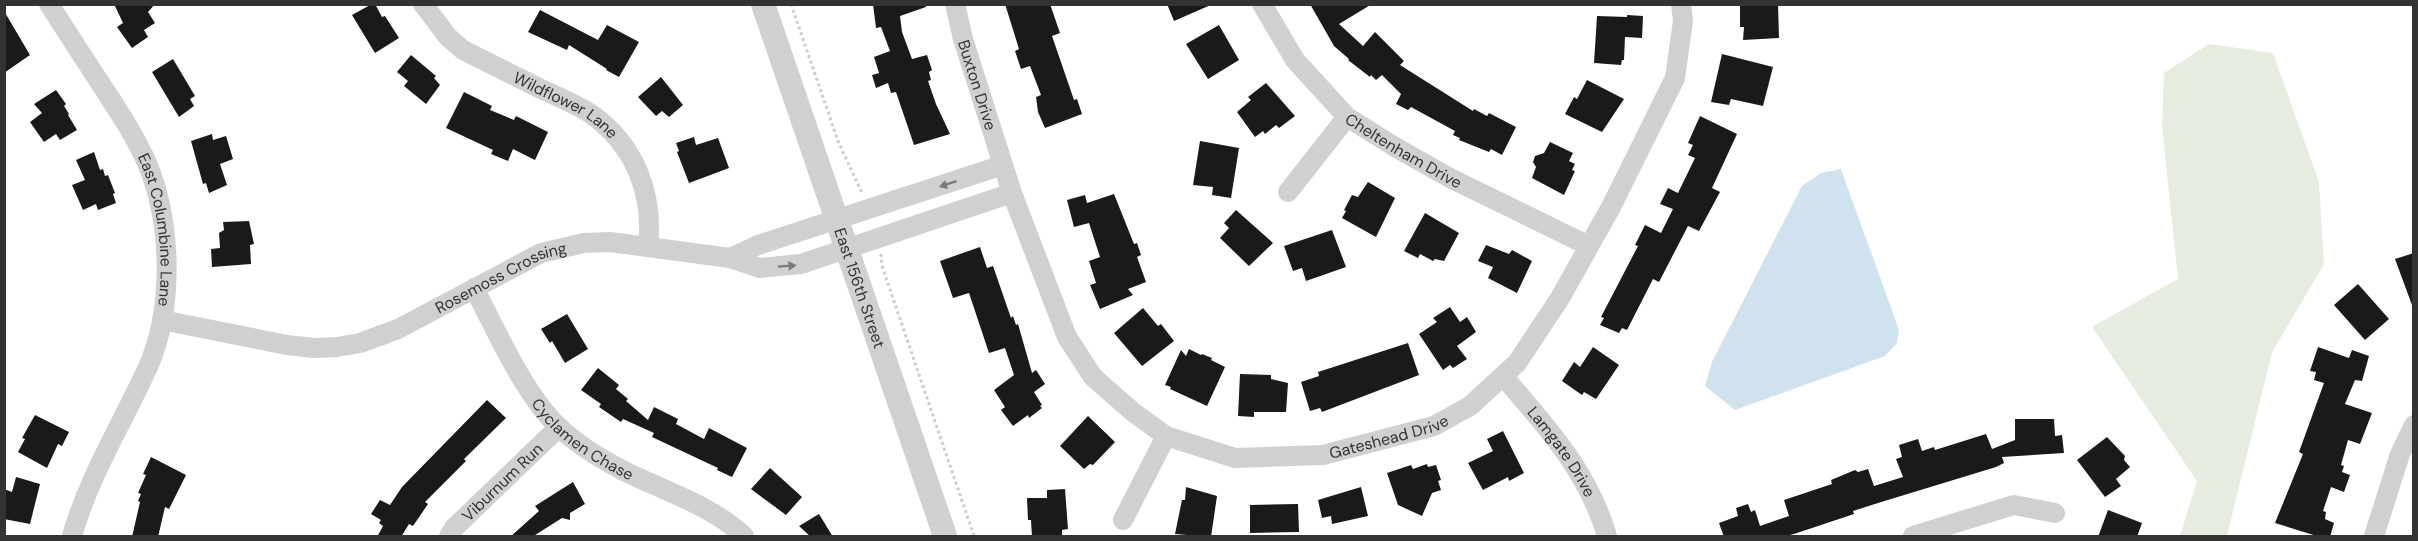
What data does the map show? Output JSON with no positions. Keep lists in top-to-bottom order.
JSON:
{
  "streets": {
    "street": [
      "Buxton Drive",
      "Wildflower Lane",
      "Cheltenham Drive",
      "East Columbine Lane",
      "Rosemoss Crossing",
      "East 156th Street",
      "Gateshead Drive",
      "Cyclamen Chase",
      "Lamgate Drive",
      "Viburnum Run"
    ]
  },
  "crossings": [
    ["Buxton Drive", "Gateshead Drive"],
    ["Wildflower Lane", "Rosemoss Crossing"],
    ["Cheltenham Drive", "Gateshead Drive"],
    ["East Columbine Lane", "Rosemoss Crossing"],
    ["Rosemoss Crossing", "East 156th Street"],
    ["Rosemoss Crossing", "Gateshead Drive"],
    ["Rosemoss Crossing", "Cyclamen Chase"],
    ["Gateshead Drive", "Lamgate Drive"],
    ["Cyclamen Chase", "Viburnum Run"]
  ]
}
